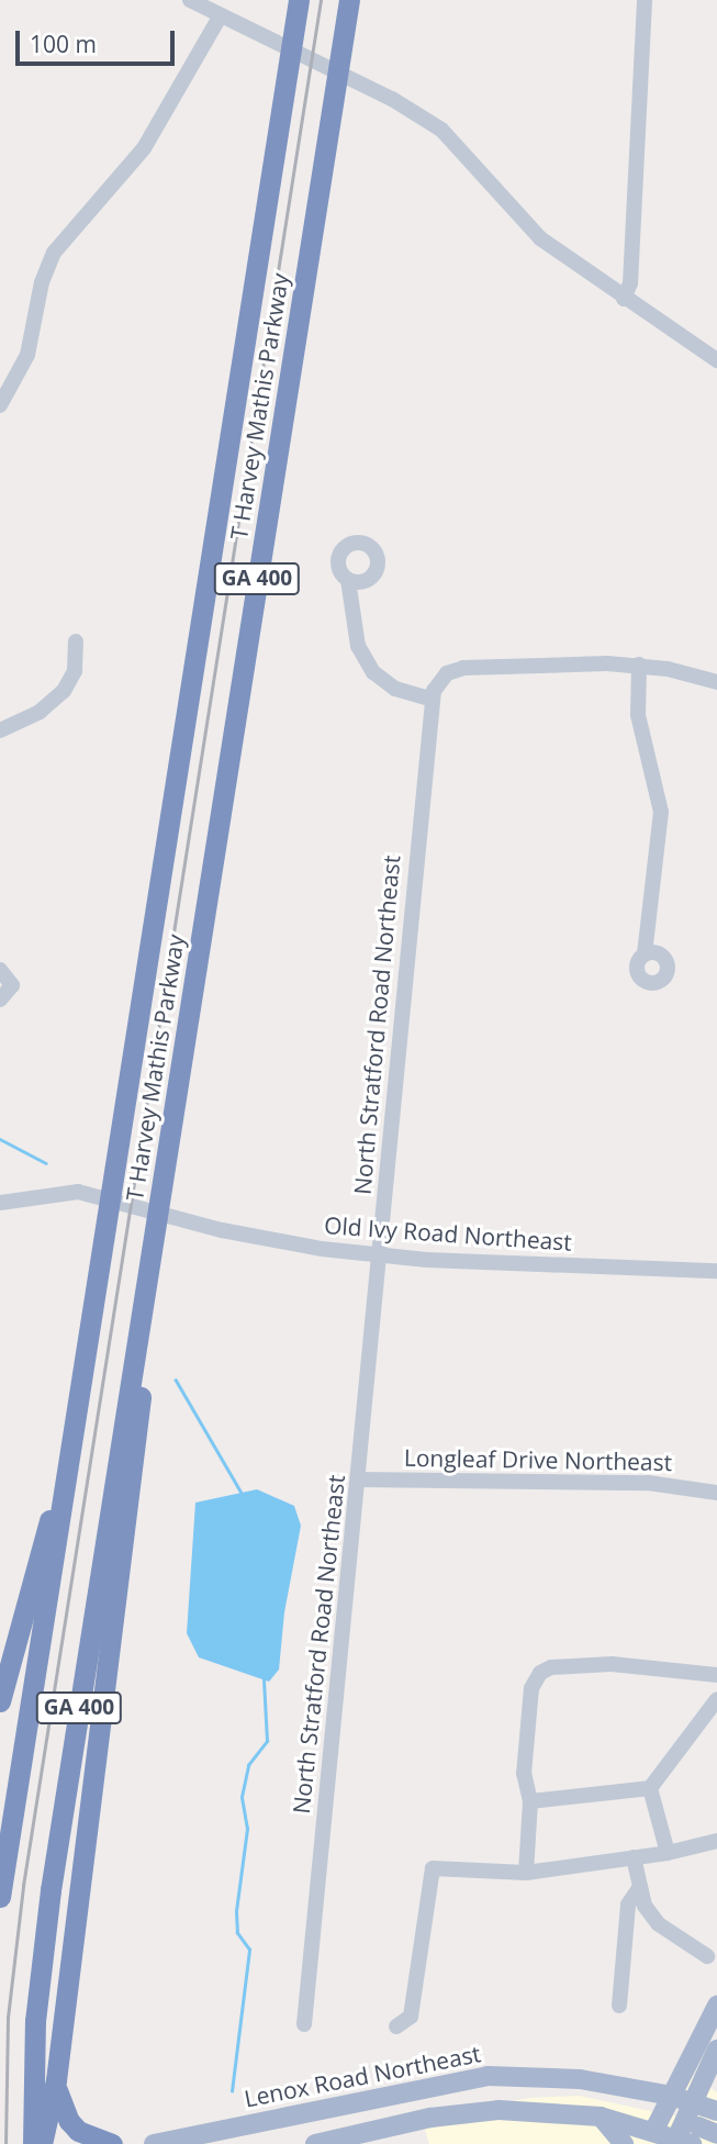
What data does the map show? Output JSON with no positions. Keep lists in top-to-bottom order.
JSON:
{
  "streets": {
    "highway": ["T Harvey Mathis Parkway", "GA 400"],
    "main road": ["Lenox Road Northeast"],
    "street": ["North Stratford Road Northeast", "Old Ivy Road Northeast", "Longleaf Drive Northeast"]
  },
  "crossings": [
    ["North Stratford Road Northeast", "Old Ivy Road Northeast"],
    ["North Stratford Road Northeast", "Longleaf Drive Northeast"]
  ],
  "scale_bar": "100 m"
}
